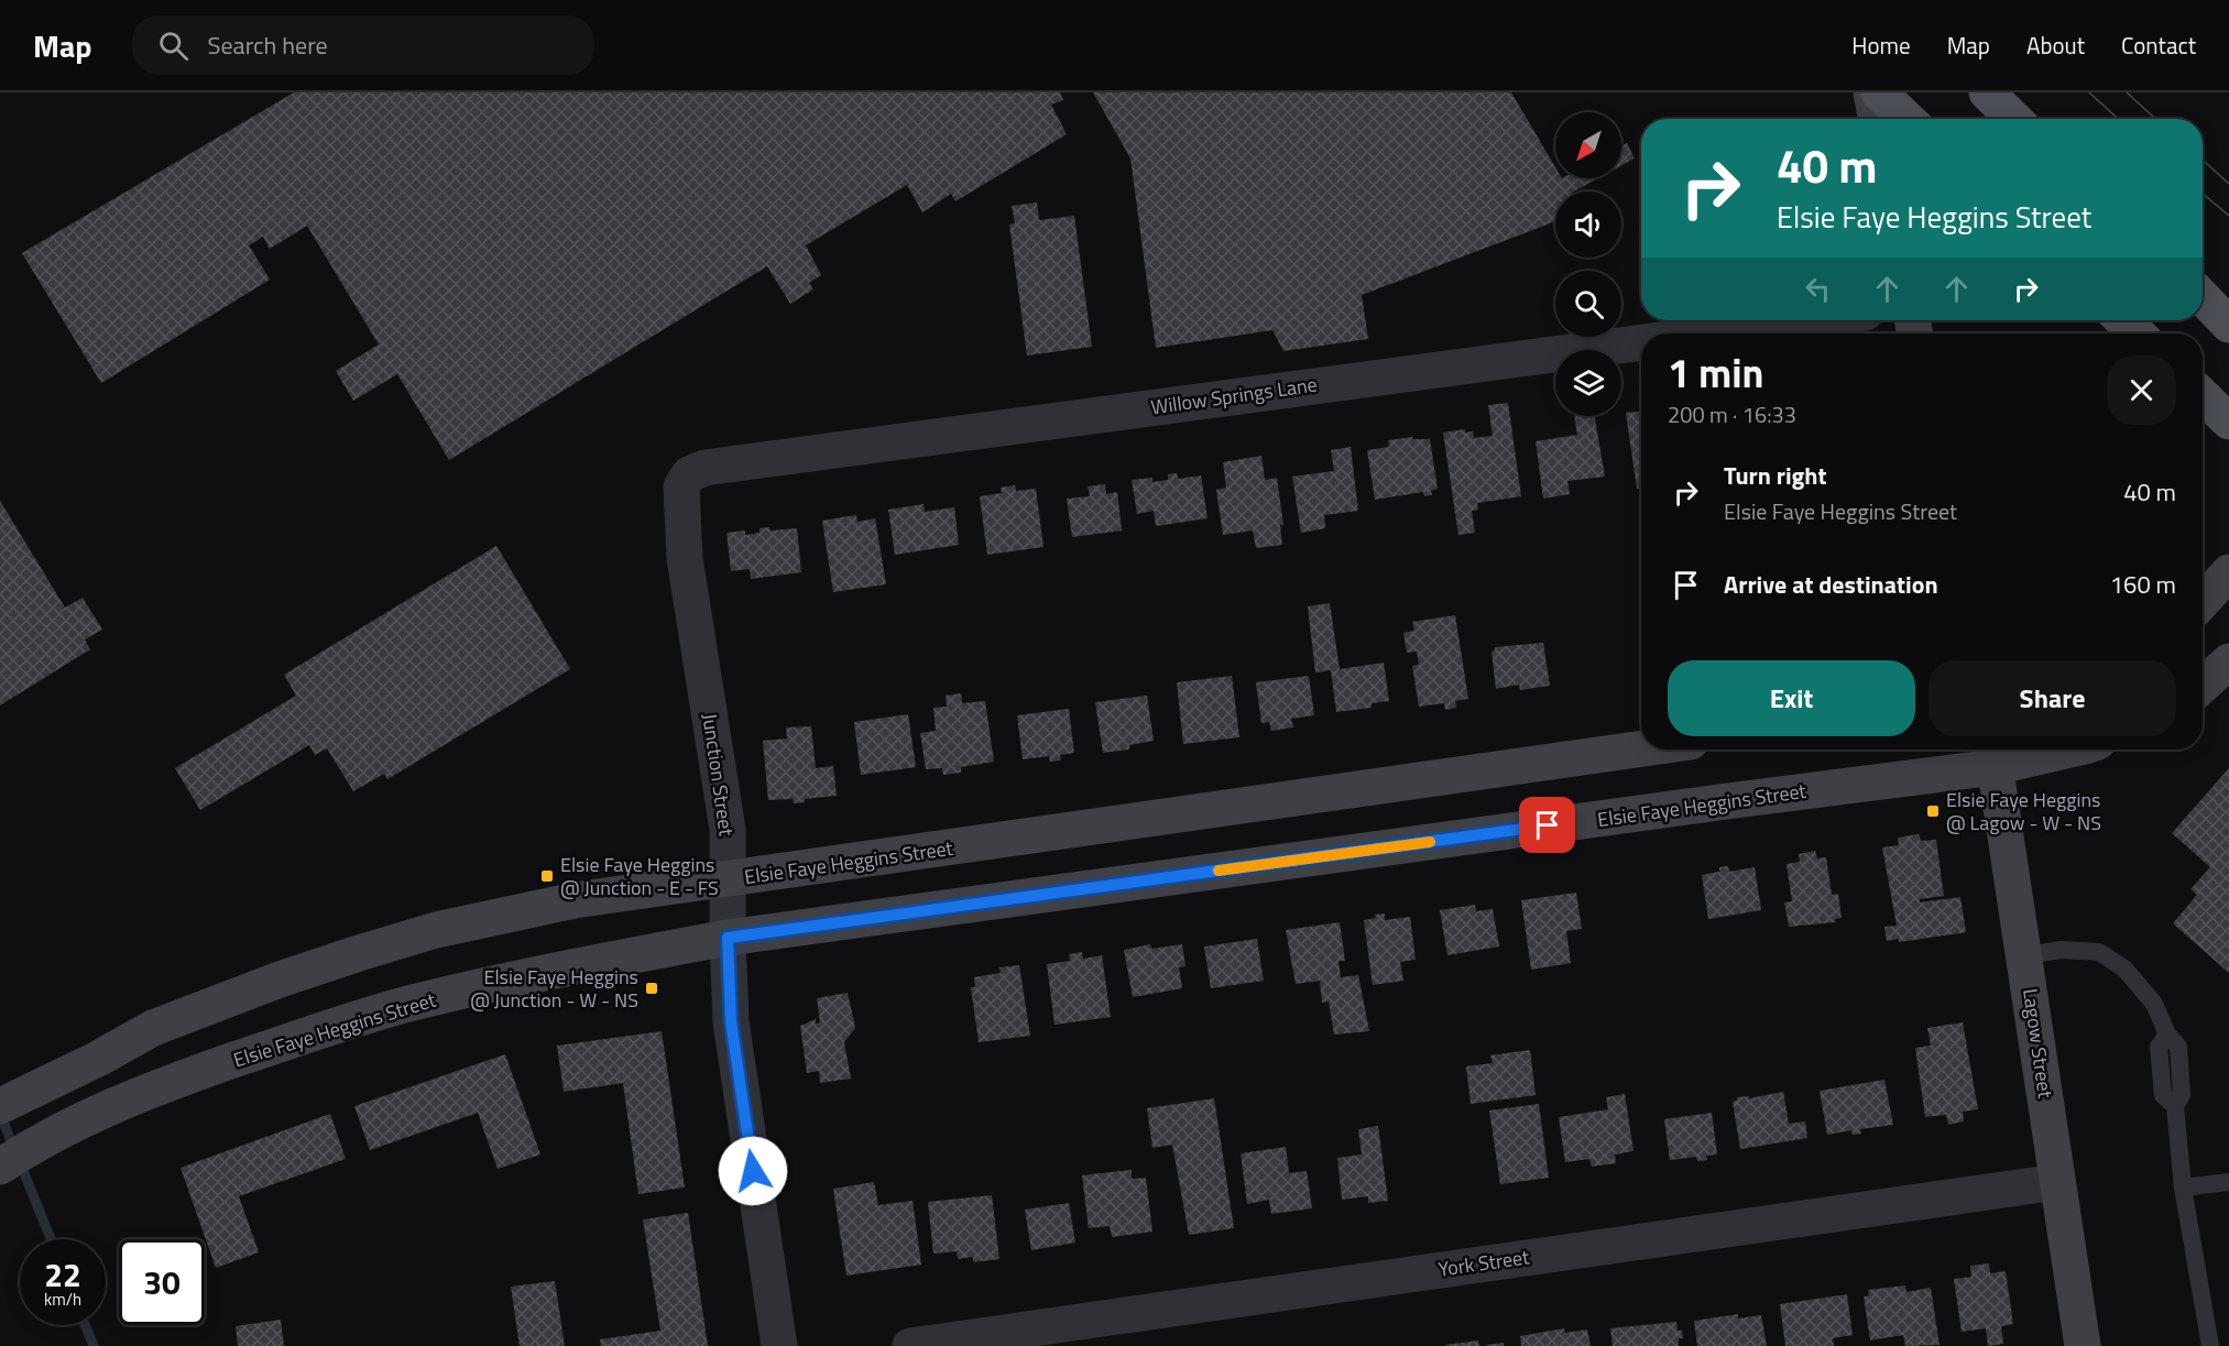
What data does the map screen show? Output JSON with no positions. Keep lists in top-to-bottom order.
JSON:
{
  "streets": {
    "main road": ["Elsie Faye Heggins Street", "Lagow Street"],
    "street": ["Willow Springs Lane", "Junction Street", "York Street"]
  },
  "crossings": [
    ["Willow Springs Lane", "Junction Street"],
    ["Junction Street", "Elsie Faye Heggins Street"],
    ["Elsie Faye Heggins Street", "Lagow Street"],
    ["Lagow Street", "York Street"]
  ],
  "places": {
    "transit": ["Elsie Faye Heggins @ Lagow - W - NS", "Elsie Faye Heggins @ Junction - E - FS", "Elsie Faye Heggins @ Junction - W - NS"]
  },
  "north": "bottom left",
  "page": {
    "header": "Map",
    "search": "Search here",
    "nav": [
      "Home",
      "Map",
      "About",
      "Contact"
    ],
    "turn": ["40 m", "Elsie Faye Heggins Street"],
    "heading": ["1 min", "200 m · 16:33"],
    "list": [
      {
        "name": "Turn right",
        "note": "Elsie Faye Heggins Street",
        "value": "40 m"
      },
      {
        "name": "Arrive at destination",
        "value": "160 m"
      }
    ],
    "buttons": ["Exit", "Share"],
    "speed": "22 km/h",
    "limit": "30"
  }
}
